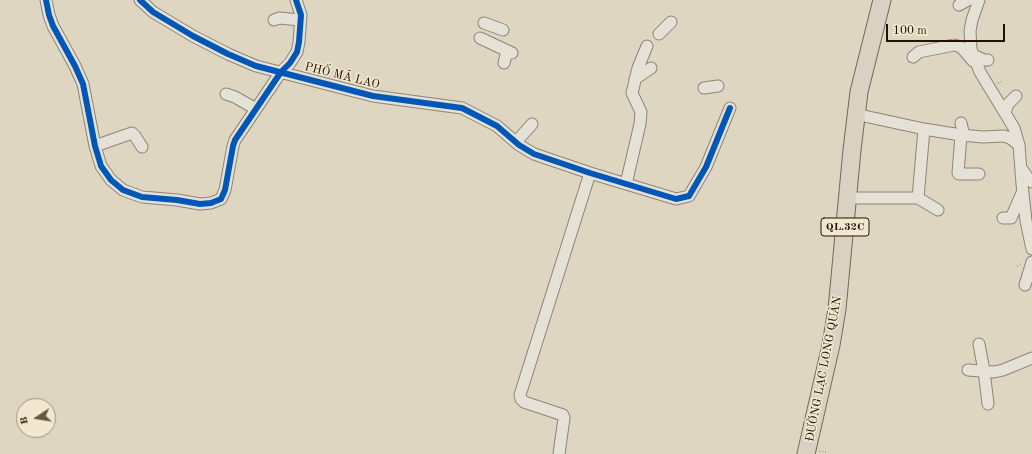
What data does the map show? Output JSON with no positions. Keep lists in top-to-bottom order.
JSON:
{
  "streets": {
    "highway": ["QL.32C", "ĐƯỜNG LẠC LONG QUÂN"],
    "street": ["PHỐ MÃ LAO"]
  },
  "scale_bar": "100 m",
  "north": "left"
}
